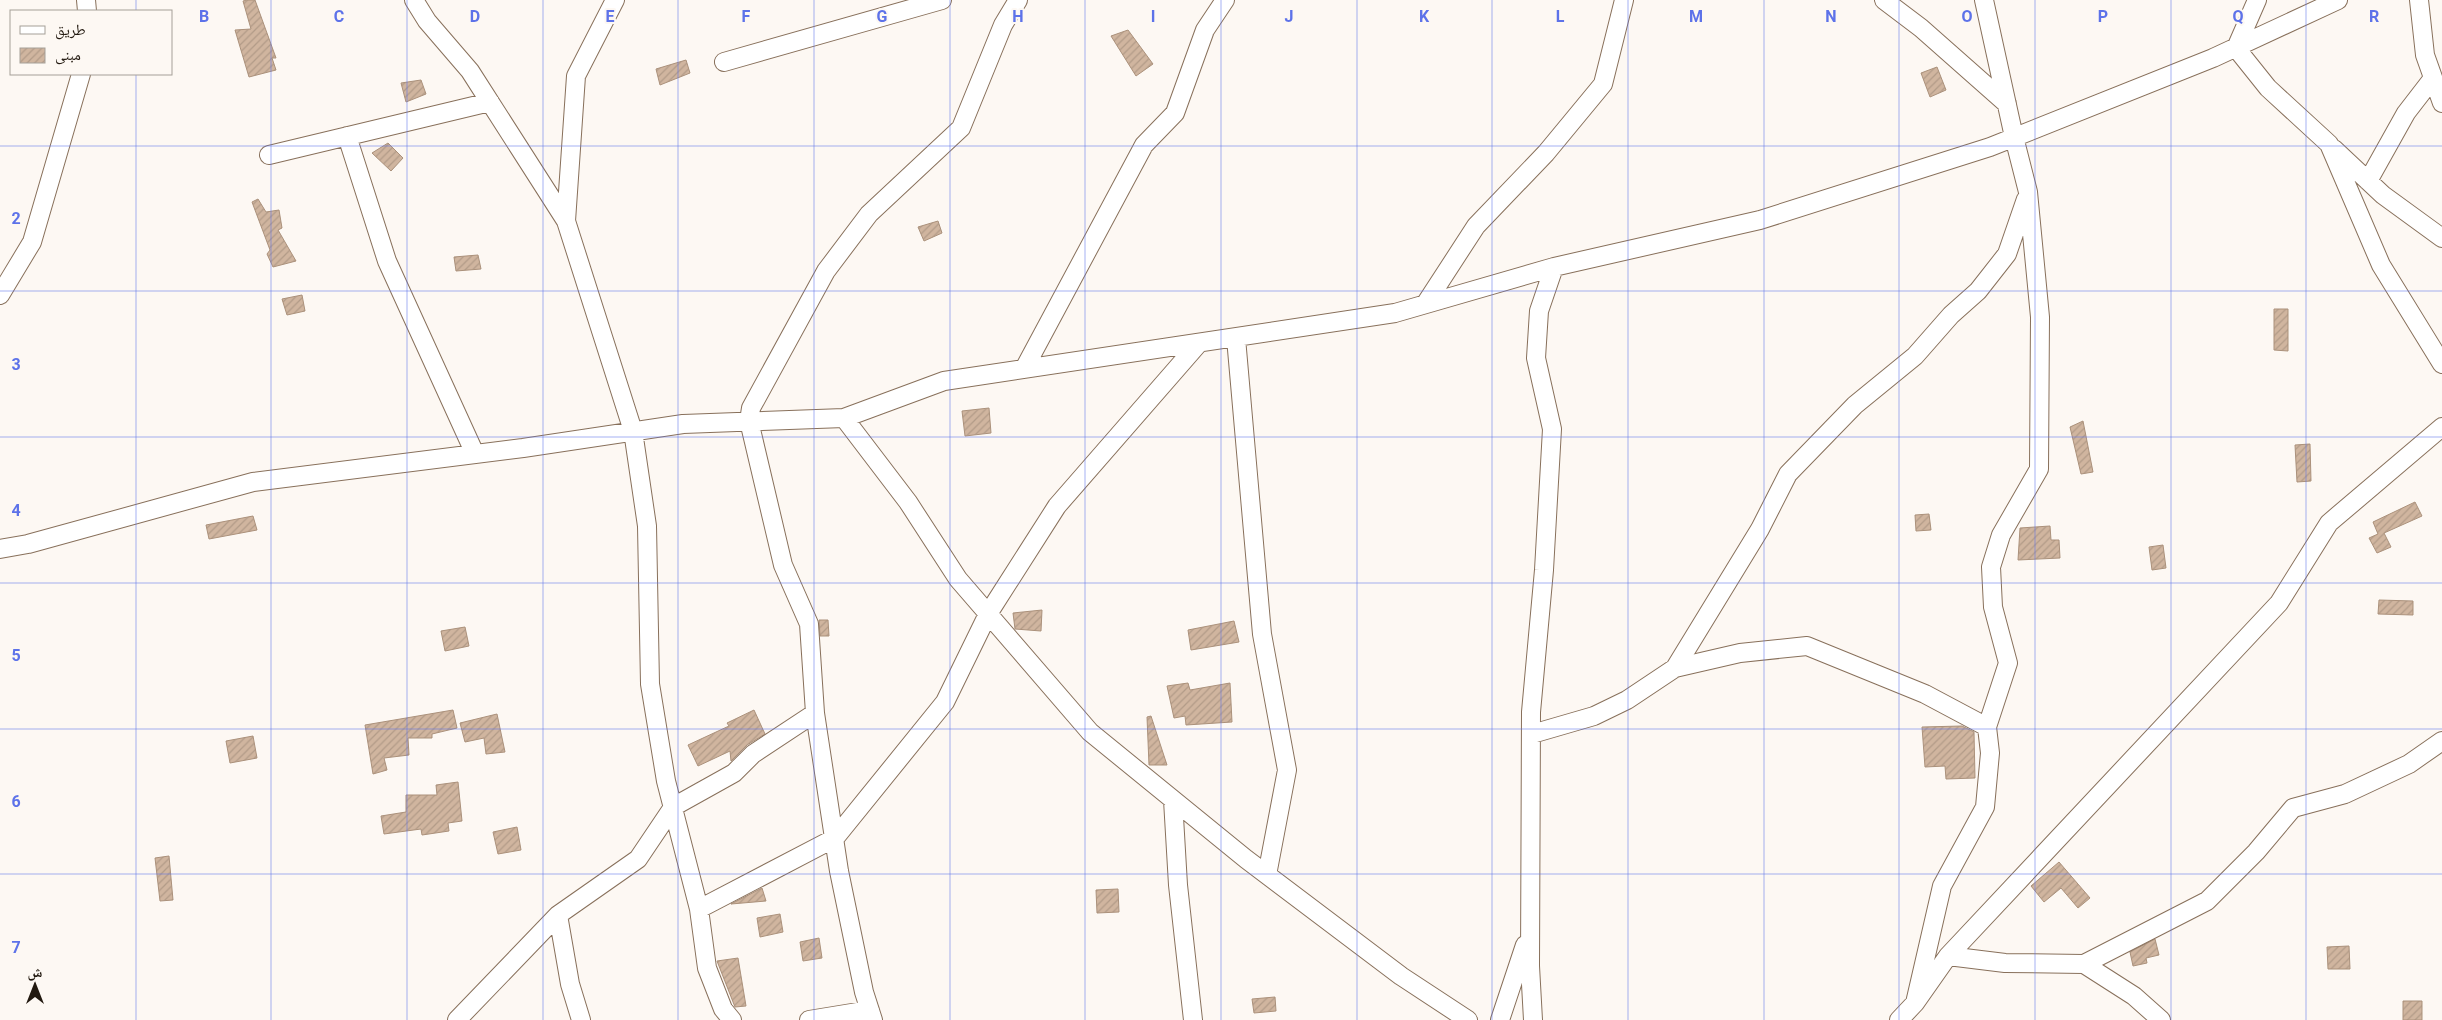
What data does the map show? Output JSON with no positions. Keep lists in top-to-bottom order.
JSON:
{
  "legend": ["طريق", "مبنى"],
  "north": "top",
  "grid": {
    "columns": [
      "B",
      "C",
      "D",
      "E",
      "F",
      "G",
      "H",
      "I",
      "J",
      "K",
      "L",
      "M",
      "N",
      "O",
      "P",
      "Q",
      "R"
    ],
    "rows": [
      "2",
      "3",
      "4",
      "5",
      "6",
      "7"
    ]
  }
}
